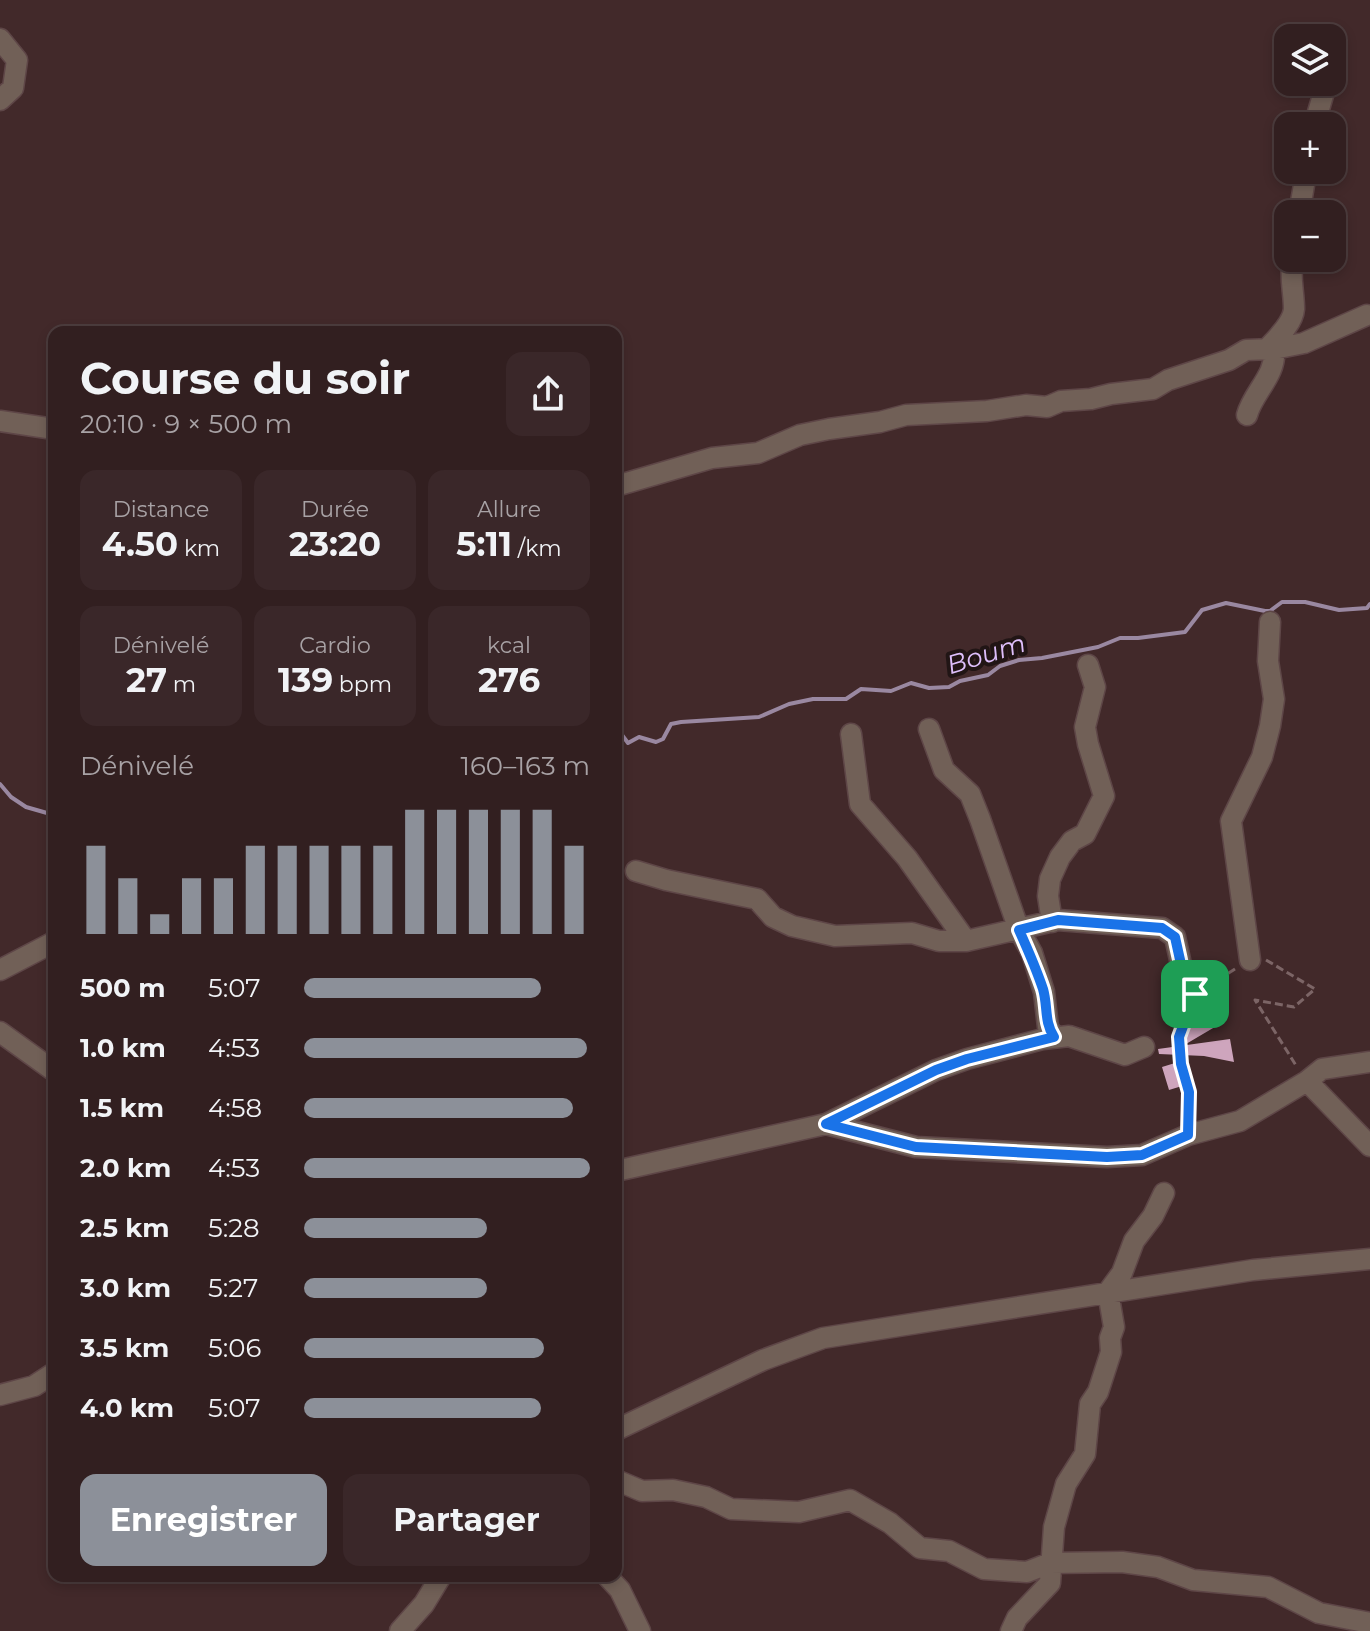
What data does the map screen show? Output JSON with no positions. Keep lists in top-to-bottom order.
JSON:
{
  "water": ["Boum"],
  "page": {
    "map_buttons": ["+", "−"],
    "heading": ["Course du soir", "20:10 · 9 × 500 m"],
    "stats": [
      ["Distance", "4.50 km"],
      ["Durée", "23:20"],
      ["Allure", "5:11 /km"],
      ["Dénivelé", "27 m"],
      ["Cardio", "139 bpm"],
      ["kcal", "276"]
    ],
    "chart": ["Dénivelé", "160–163 m"],
    "list": [
      {
        "name": "500 m",
        "note": "5:07"
      },
      {
        "name": "1.0 km",
        "note": "4:53"
      },
      {
        "name": "1.5 km",
        "note": "4:58"
      },
      {
        "name": "2.0 km",
        "note": "4:53"
      },
      {
        "name": "2.5 km",
        "note": "5:28"
      },
      {
        "name": "3.0 km",
        "note": "5:27"
      },
      {
        "name": "3.5 km",
        "note": "5:06"
      },
      {
        "name": "4.0 km",
        "note": "5:07"
      }
    ],
    "buttons": ["Enregistrer", "Partager"]
  }
}
